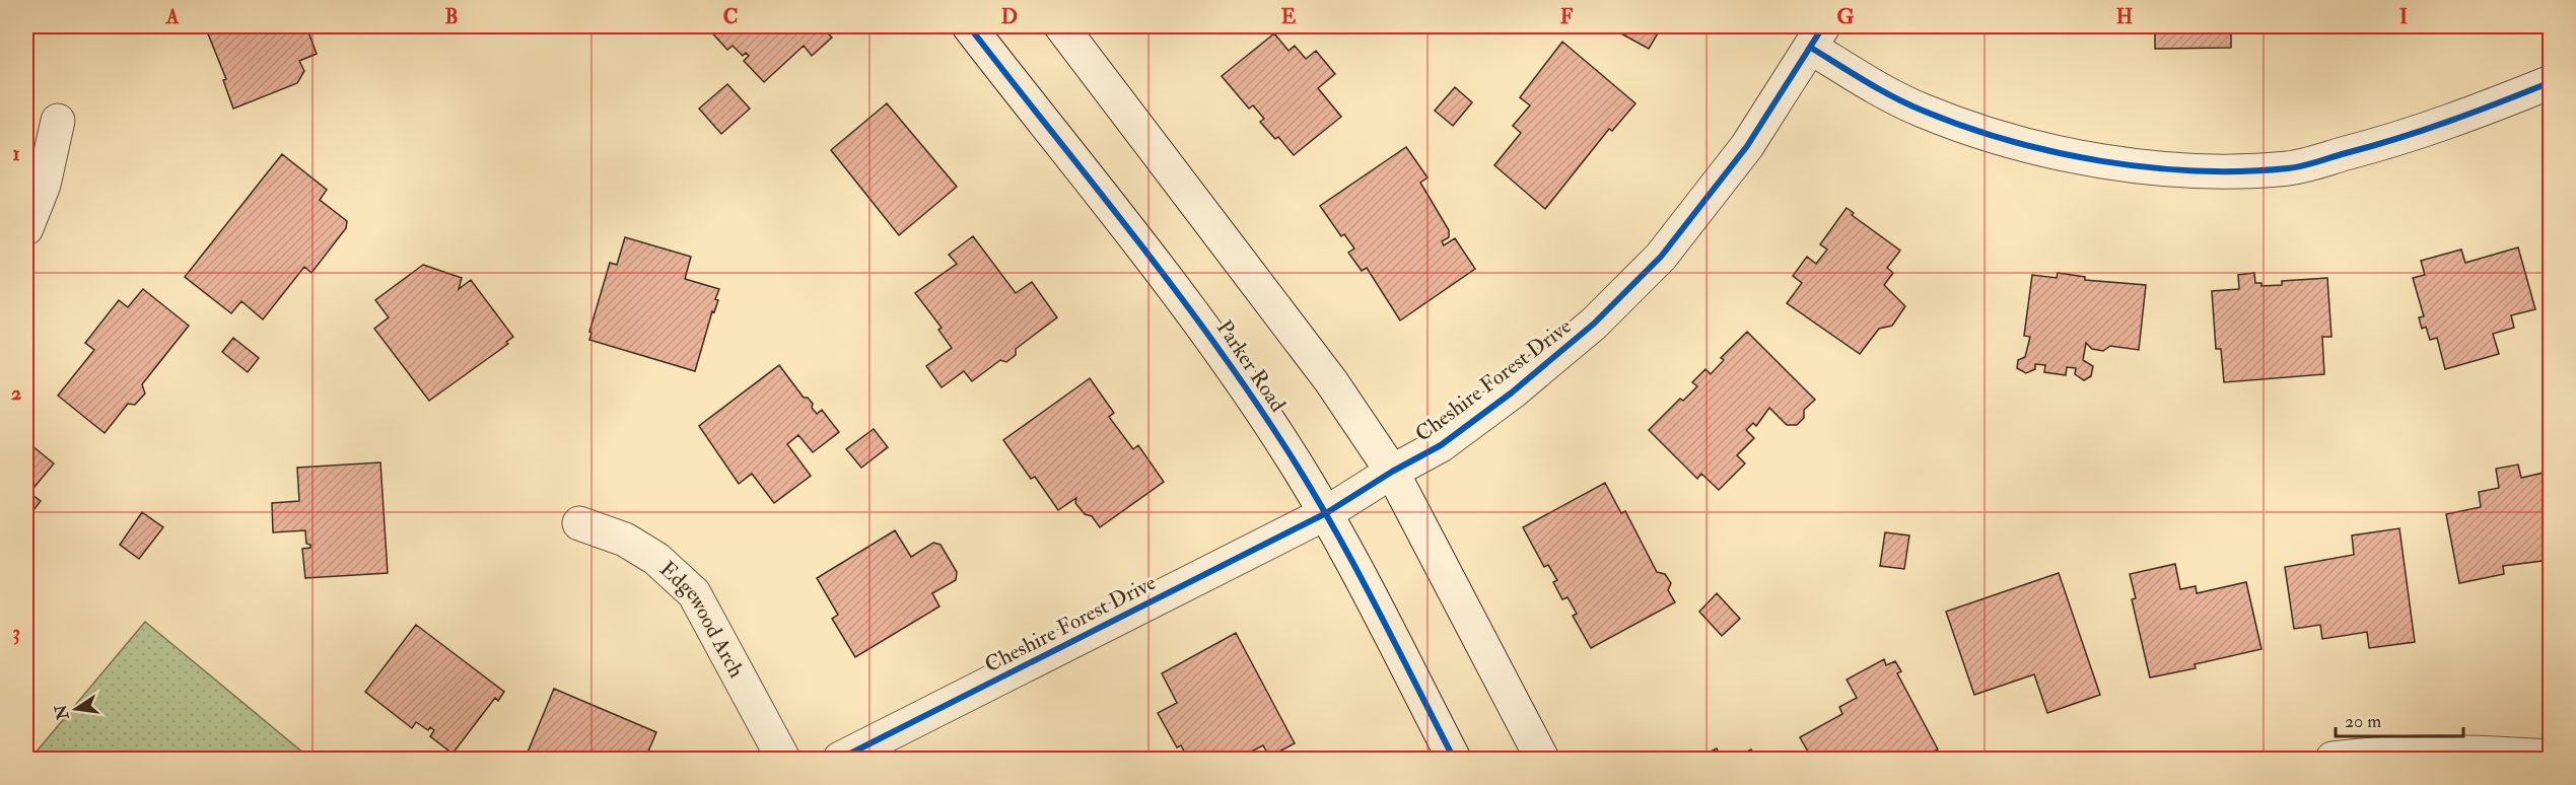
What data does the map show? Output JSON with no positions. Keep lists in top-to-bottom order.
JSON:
{
  "streets": {
    "street": ["Parker Road", "Cheshire Forest Drive", "Edgewood Arch"]
  },
  "crossings": [
    ["Parker Road", "Cheshire Forest Drive"]
  ],
  "scale_bar": "20 m",
  "north": "left",
  "grid": {
    "columns": [
      "A",
      "B",
      "C",
      "D",
      "E",
      "F",
      "G",
      "H",
      "I"
    ],
    "rows": ["1", "2", "3"]
  }
}
